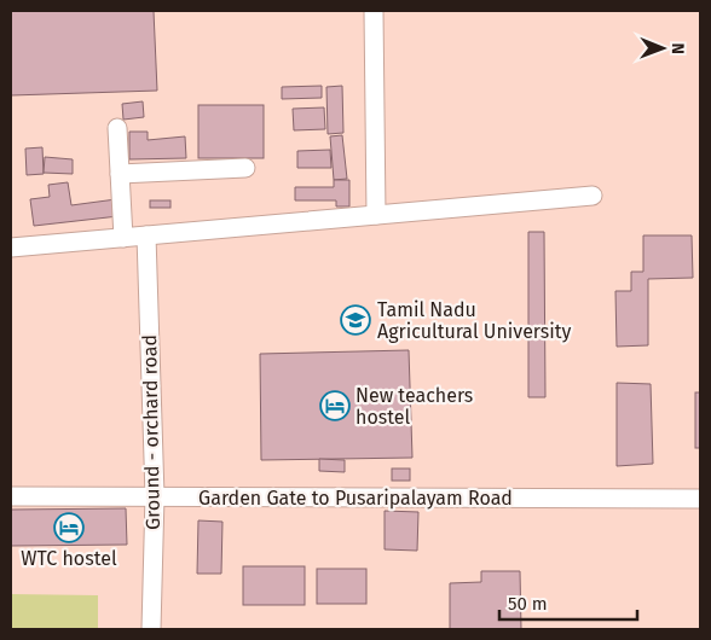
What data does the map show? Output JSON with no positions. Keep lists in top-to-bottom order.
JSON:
{
  "streets": {
    "street": ["Ground - orchard road", "Garden Gate to Pusaripalayam Road"]
  },
  "crossings": [
    ["Ground - orchard road", "Garden Gate to Pusaripalayam Road"]
  ],
  "places": {
    "school or university": ["Tamil Nadu Agricultural University"],
    "hotel": ["New teachers hostel", "WTC hostel"]
  },
  "scale_bar": "50 m",
  "north": "right"
}
